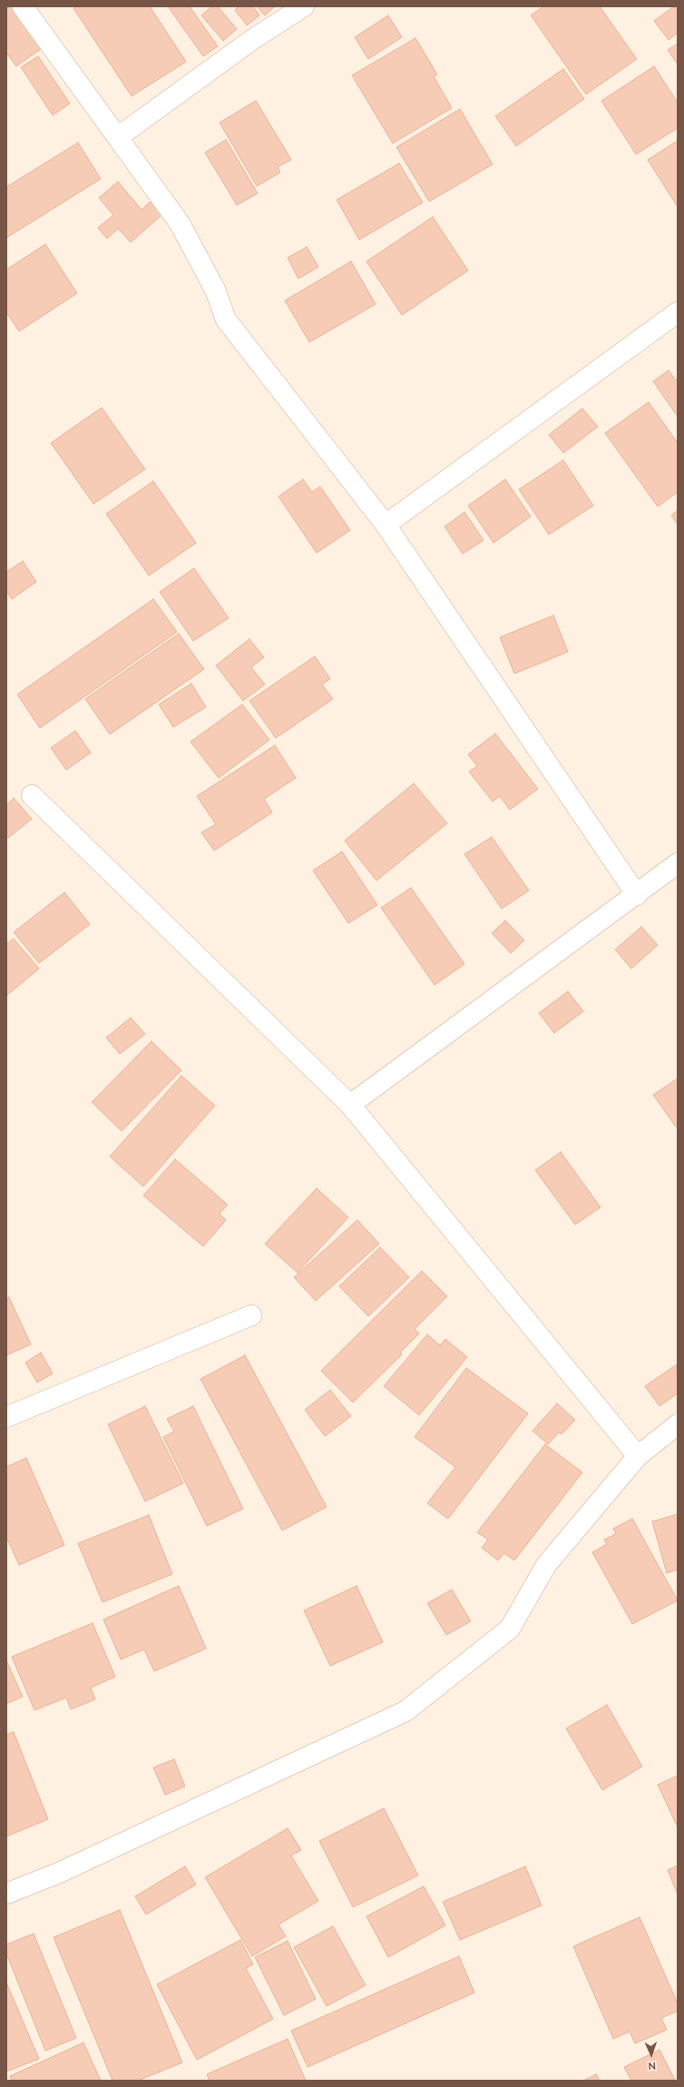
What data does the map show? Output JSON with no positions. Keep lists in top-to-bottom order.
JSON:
{
  "north": "bottom"
}
